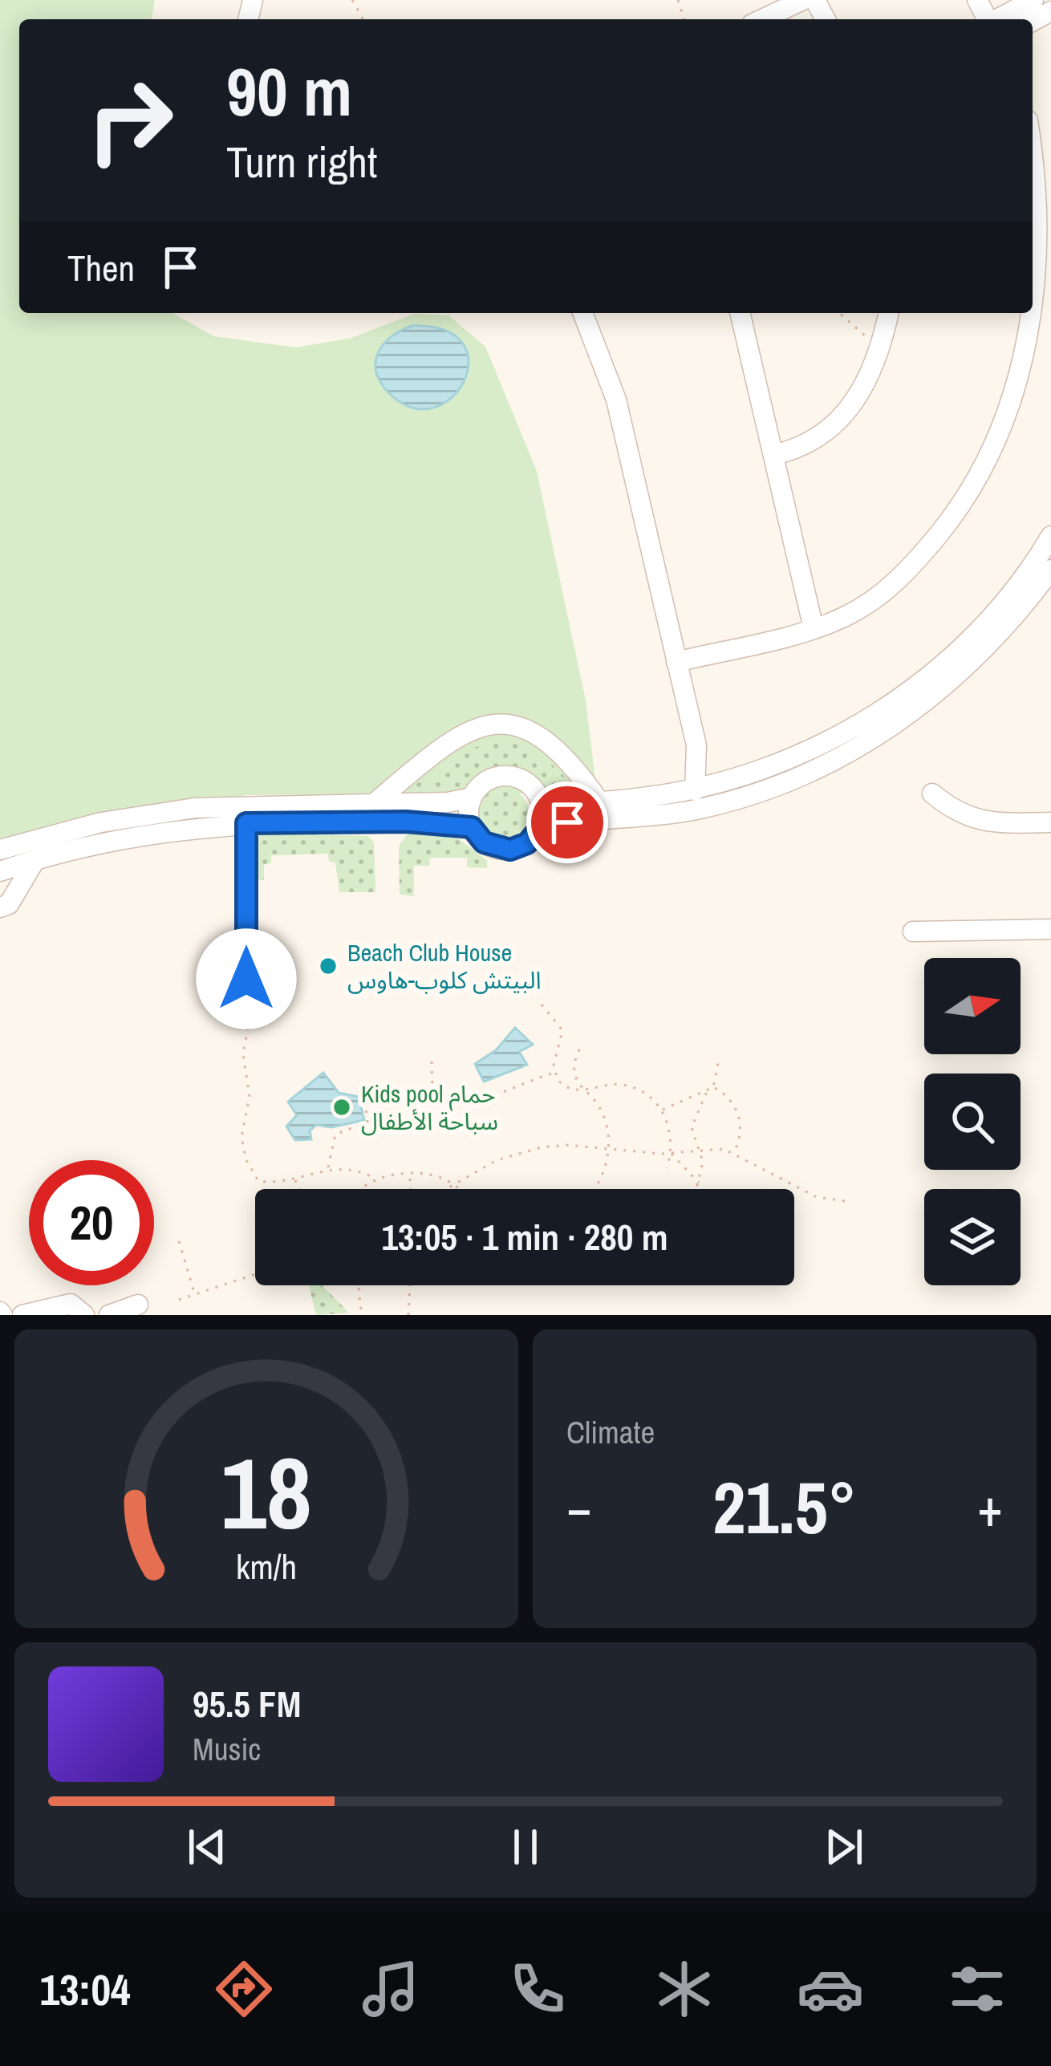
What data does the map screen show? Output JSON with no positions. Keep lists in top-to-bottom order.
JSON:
{
  "places": ["Beach Club House البيتش كلوب-هاوس", "Kids pool حمام سباحة الأطفال"],
  "north": "right",
  "page": {
    "turn": ["90 m", "Turn right"],
    "then": "Then",
    "limit": "20",
    "trip": "13:05 · 1 min · 280 m",
    "tile": "Climate",
    "heat": ["−", "21.5°", "+"],
    "song": ["95.5 FM", "Music"],
    "tabs": "13:04",
    "gauge": ["18", "km/h"]
  }
}
